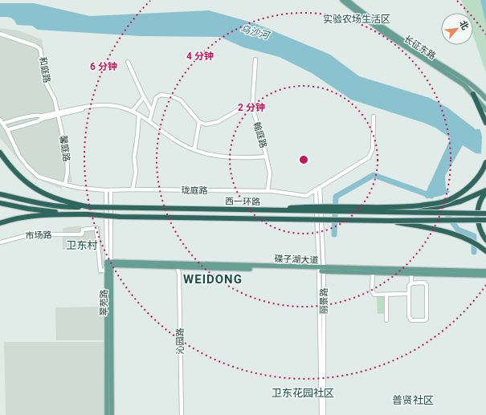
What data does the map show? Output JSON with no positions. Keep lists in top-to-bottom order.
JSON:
{
  "streets": {
    "highway": ["西一环路"],
    "main road": ["长征东路", "碟子湖大道", "翠苑路"],
    "street": [
      "和庭路",
      "翰庭路",
      "馨庭路",
      "珑庭路",
      "市场路",
      "丽景路",
      "沁园路"
    ]
  },
  "crossings": [
    ["和庭路", "馨庭路"],
    ["翰庭路", "珑庭路"],
    ["馨庭路", "珑庭路"],
    ["珑庭路", "丽景路"],
    ["珑庭路", "翠苑路"],
    ["市场路", "碟子湖大道"],
    ["市场路", "翠苑路"],
    ["碟子湖大道", "丽景路"],
    ["碟子湖大道", "翠苑路"],
    ["碟子湖大道", "沁园路"]
  ],
  "districts": [
    "实验农场生活区",
    "卫东村",
    "WEIDONG",
    "卫东花园社区",
    "普贤社区"
  ],
  "water": ["乌沙河"],
  "north": "top right",
  "rings": ["4 分钟", "6 分钟", "2 分钟"]
}
